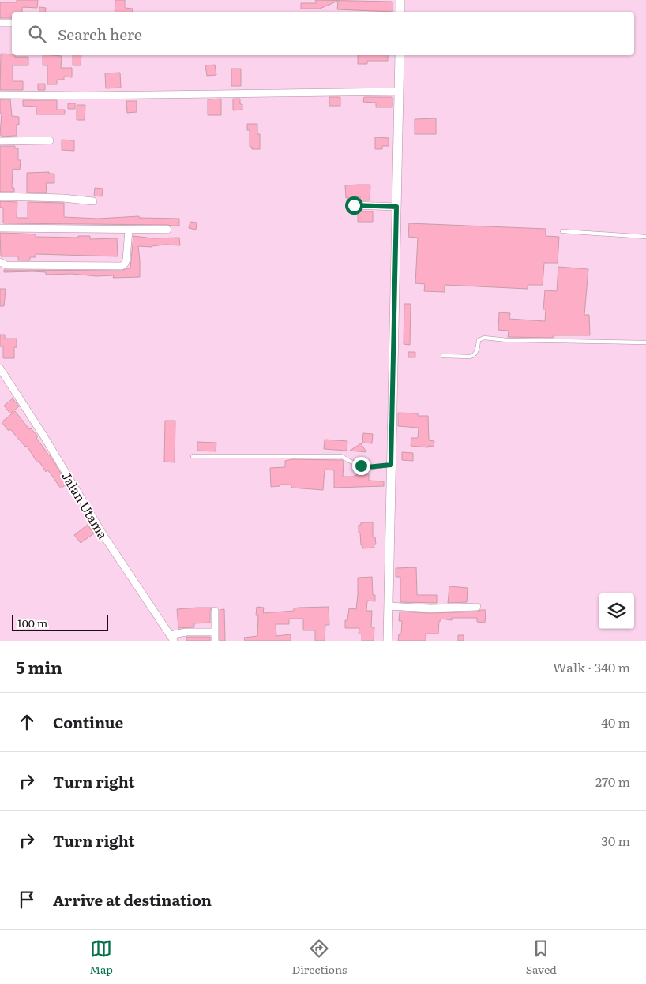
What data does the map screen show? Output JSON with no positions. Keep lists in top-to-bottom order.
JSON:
{
  "streets": {
    "street": ["Jalan Utama"]
  },
  "scale_bar": "100 m",
  "page": {
    "search": "Search here",
    "scale": "100 m",
    "heading": ["5 min", "Walk · 340 m"],
    "list": [
      ["Continue", "40 m"],
      ["Turn right", "270 m"],
      ["Turn right", "30 m"],
      "Arrive at destination"
    ],
    "nav": ["Map", "Directions", "Saved"]
  }
}
